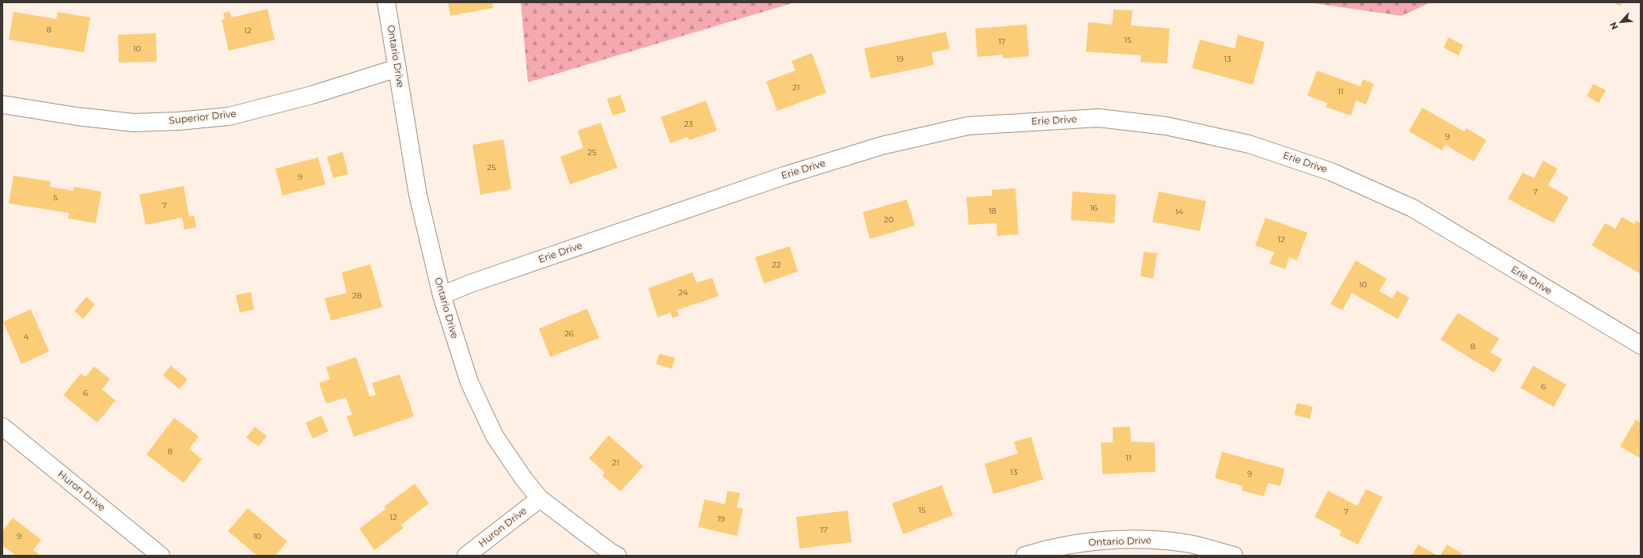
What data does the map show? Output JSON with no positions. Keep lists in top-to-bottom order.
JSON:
{
  "streets": {
    "street": [
      "Ontario Drive",
      "Superior Drive",
      "Erie Drive",
      "Huron Drive"
    ]
  },
  "crossings": [
    ["Ontario Drive", "Superior Drive"],
    ["Ontario Drive", "Erie Drive"],
    ["Ontario Drive", "Huron Drive"]
  ],
  "house_numbers": [
    "8",
    "12",
    "15",
    "17",
    "10",
    "19",
    "13",
    "21",
    "11",
    "23",
    "9",
    "25",
    "25",
    "9",
    "7",
    "5",
    "7",
    "16",
    "18",
    "14",
    "20",
    "12",
    "22",
    "10",
    "24",
    "28",
    "26",
    "4",
    "8",
    "6",
    "6",
    "8",
    "11",
    "21",
    "13",
    "9",
    "15",
    "7",
    "12",
    "19",
    "17",
    "9",
    "10"
  ],
  "north": "bottom left"
}
